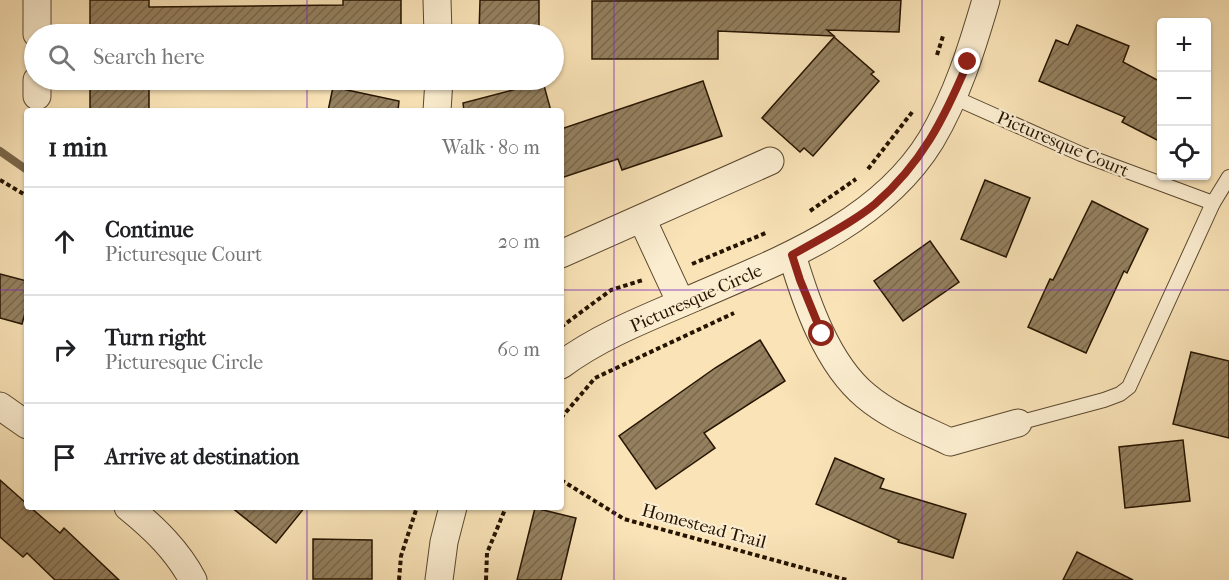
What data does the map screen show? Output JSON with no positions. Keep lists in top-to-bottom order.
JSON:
{
  "streets": {
    "street": ["Picturesque Circle"],
    "lane": ["Picturesque Court"],
    "path": ["Homestead Trail"]
  },
  "crossings": [
    ["Picturesque Court", "Picturesque Circle"]
  ],
  "page": {
    "map_buttons": ["+", "−"],
    "search": "Search here",
    "heading": ["1 min", "Walk · 80 m"],
    "list": [
      ["Continue", "Picturesque Court", "20 m"],
      ["Turn right", "Picturesque Circle", "60 m"],
      "Arrive at destination"
    ]
  }
}
